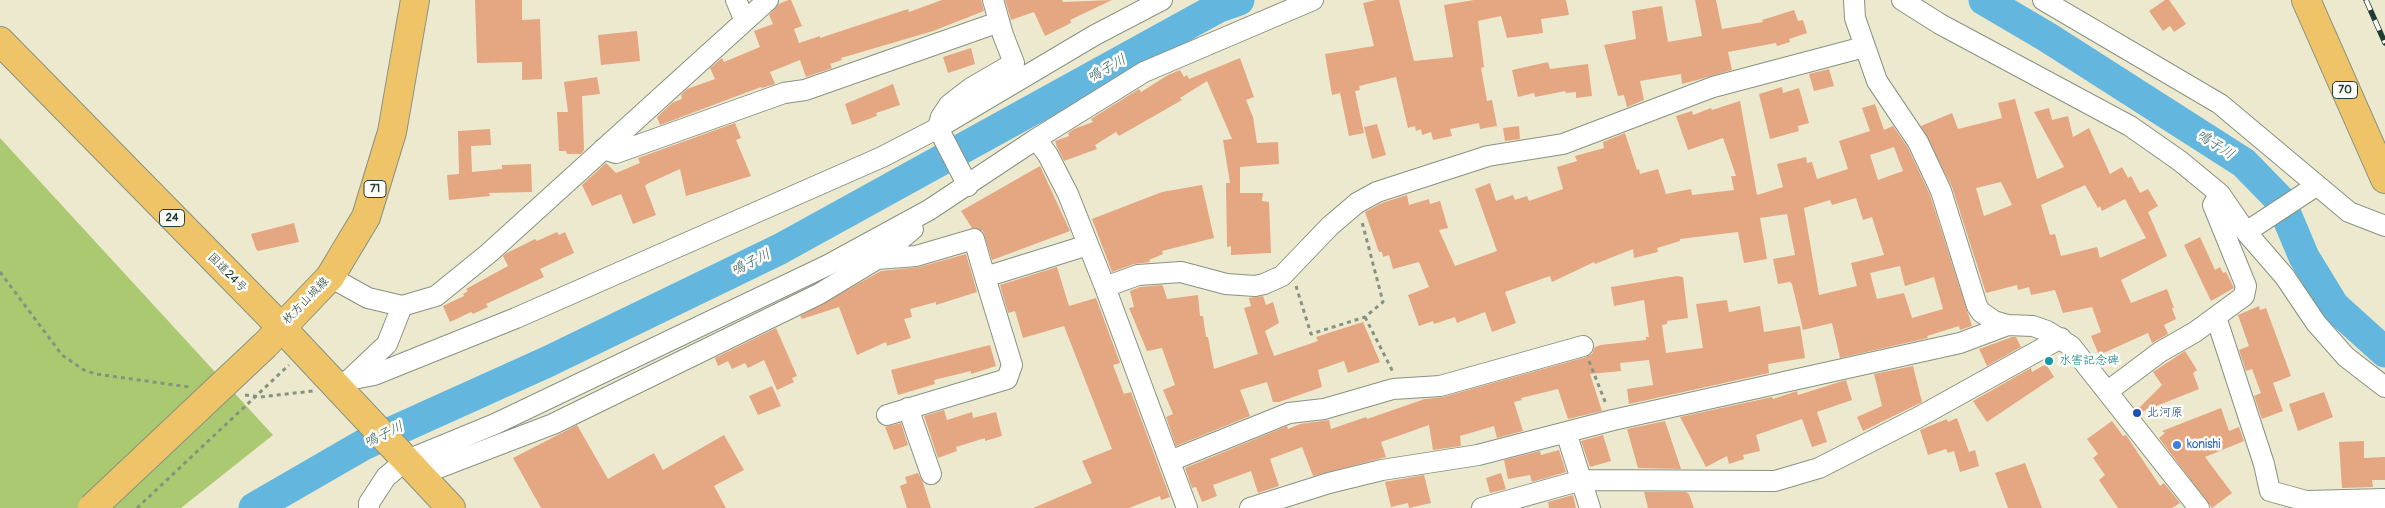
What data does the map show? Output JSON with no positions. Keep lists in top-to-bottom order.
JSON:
{
  "streets": {
    "main road": [
      "70",
      "71",
      "24",
      "国道24号",
      "枚方山城線"
    ]
  },
  "crossings": [
    ["国道24号", "枚方山城線"]
  ],
  "water": ["鳴子川"],
  "places": ["水害記念碑", "北河原", "konishi"]
}
